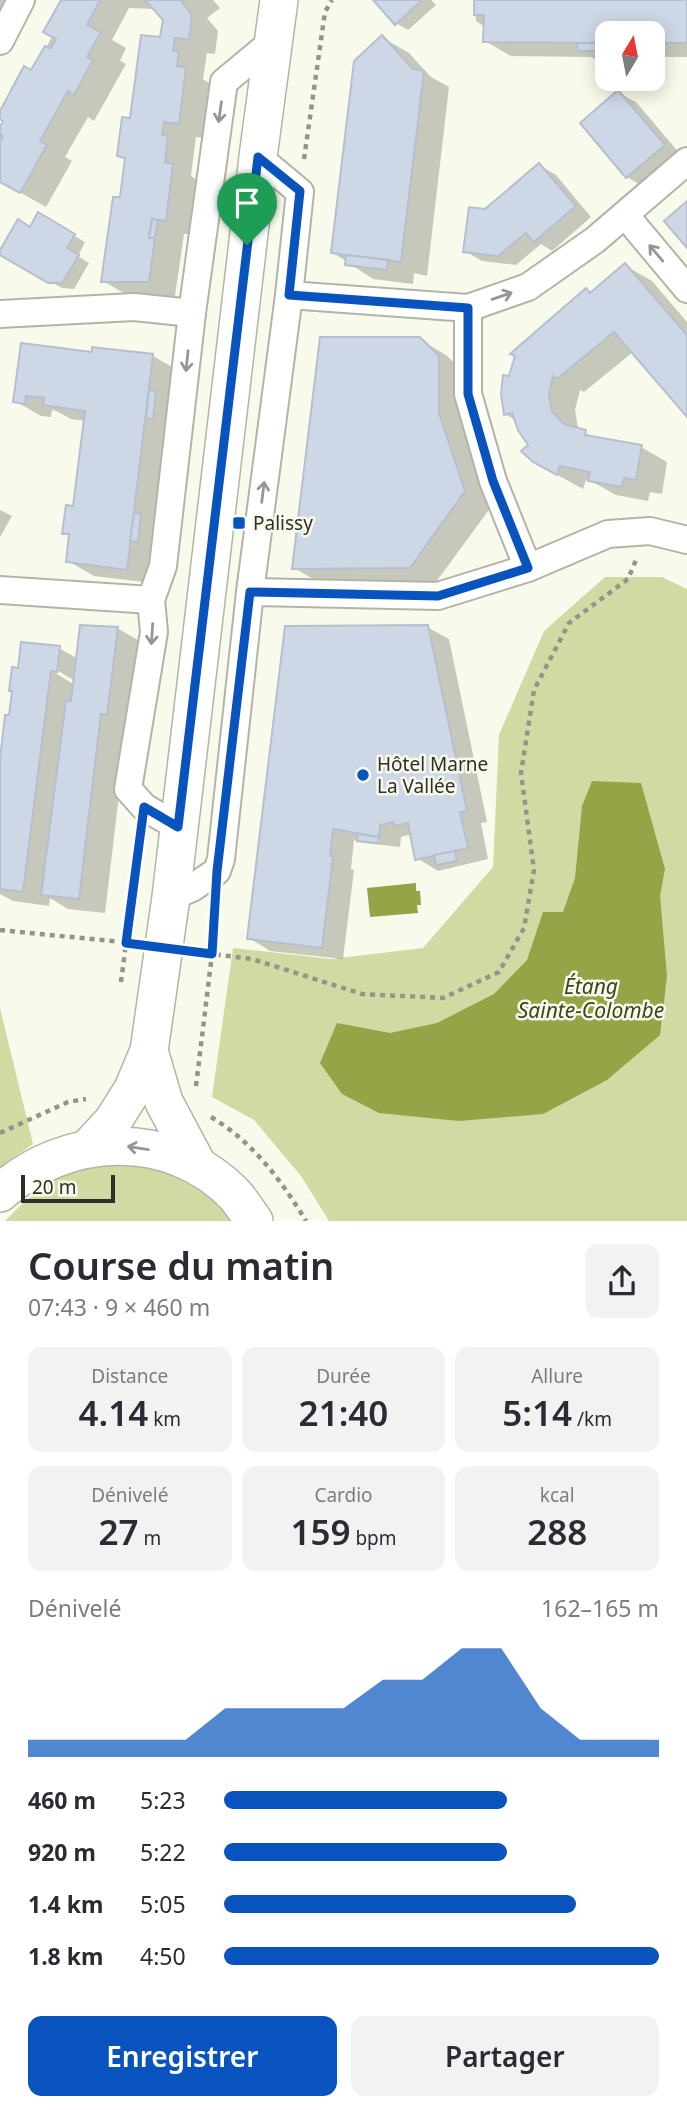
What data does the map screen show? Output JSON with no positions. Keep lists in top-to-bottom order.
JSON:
{
  "water": ["Étang Sainte-Colombe"],
  "places": {
    "transit": ["Palissy"],
    "other": ["Hôtel Marne La Vallée"]
  },
  "scale_bar": "20 m",
  "north": "top",
  "page": {
    "scale": "20 m",
    "heading": ["Course du matin", "07:43 · 9 × 460 m"],
    "stats": [
      ["Distance", "4.14 km"],
      ["Durée", "21:40"],
      ["Allure", "5:14 /km"],
      ["Dénivelé", "27 m"],
      ["Cardio", "159 bpm"],
      ["kcal", "288"]
    ],
    "chart": ["Dénivelé", "162–165 m"],
    "list": [
      {
        "name": "460 m",
        "note": "5:23"
      },
      {
        "name": "920 m",
        "note": "5:22"
      },
      {
        "name": "1.4 km",
        "note": "5:05"
      },
      {
        "name": "1.8 km",
        "note": "4:50"
      }
    ],
    "buttons": ["Enregistrer", "Partager"]
  }
}
